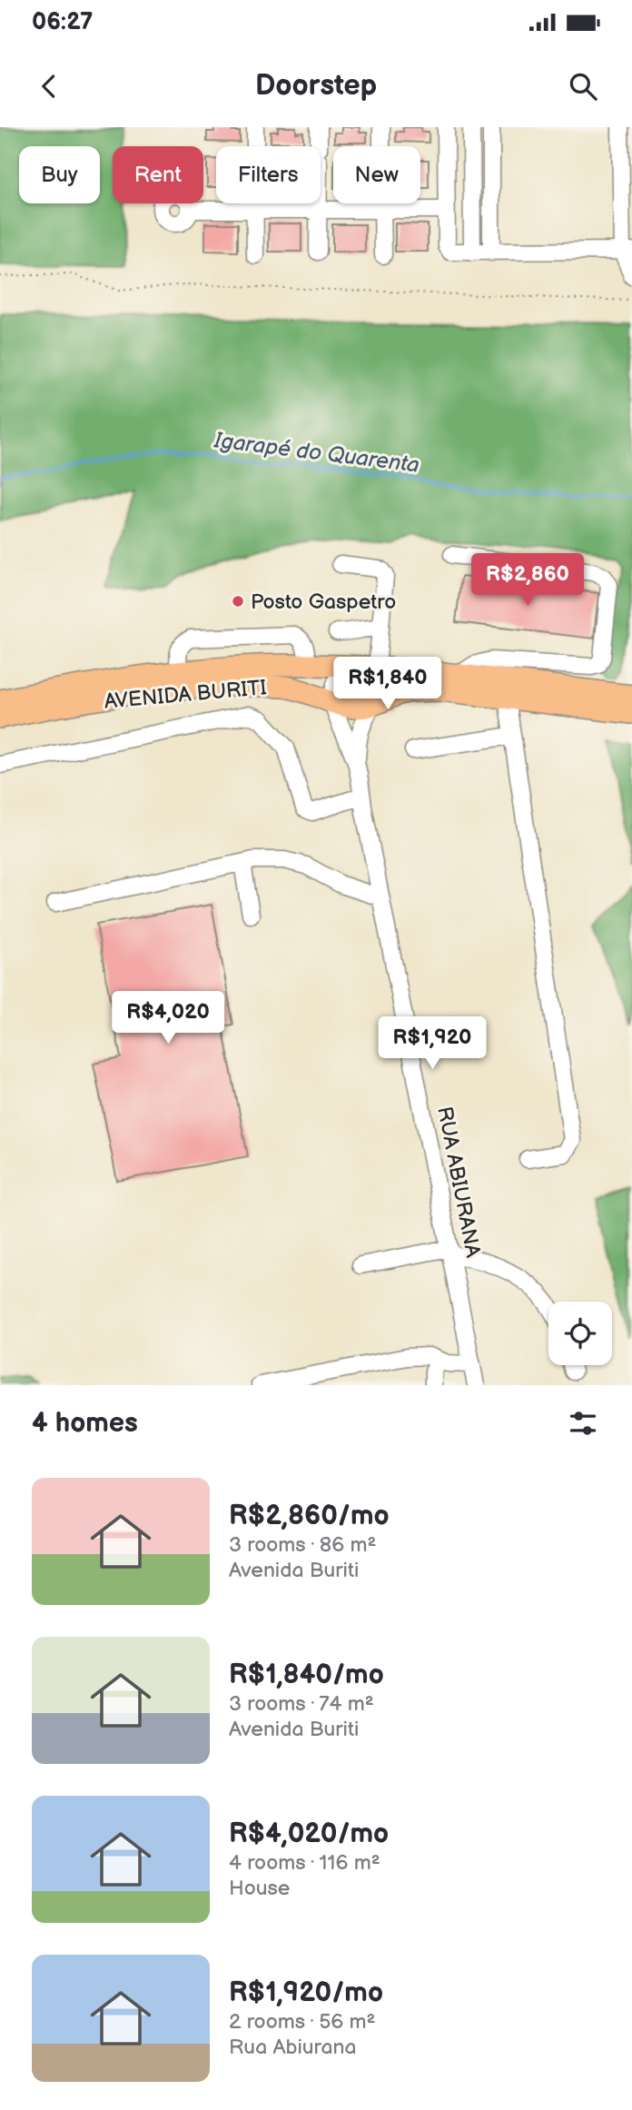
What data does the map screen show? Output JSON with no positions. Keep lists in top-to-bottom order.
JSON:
{
  "streets": {
    "main road": ["AVENIDA BURITI"],
    "street": ["RUA ABIURANA"]
  },
  "crossings": [
    ["AVENIDA BURITI", "RUA ABIURANA"]
  ],
  "water": ["Igarapé do Quarenta"],
  "places": ["Posto Gaspetro"],
  "page": {
    "status": "06:27",
    "header": "Doorstep",
    "chip": [
      "Buy",
      "Rent",
      "Filters",
      "New"
    ],
    "price": [
      "R$2,860",
      "R$1,840",
      "R$4,020",
      "R$1,920"
    ],
    "heading": "4 homes",
    "list": [
      {
        "name": "R$2,860/mo",
        "note": "3 rooms · 86 m² · Avenida Buriti"
      },
      {
        "name": "R$1,840/mo",
        "note": "3 rooms · 74 m² · Avenida Buriti"
      },
      {
        "name": "R$4,020/mo",
        "note": "4 rooms · 116 m² · House"
      },
      {
        "name": "R$1,920/mo",
        "note": "2 rooms · 56 m² · Rua Abiurana"
      }
    ]
  }
}
